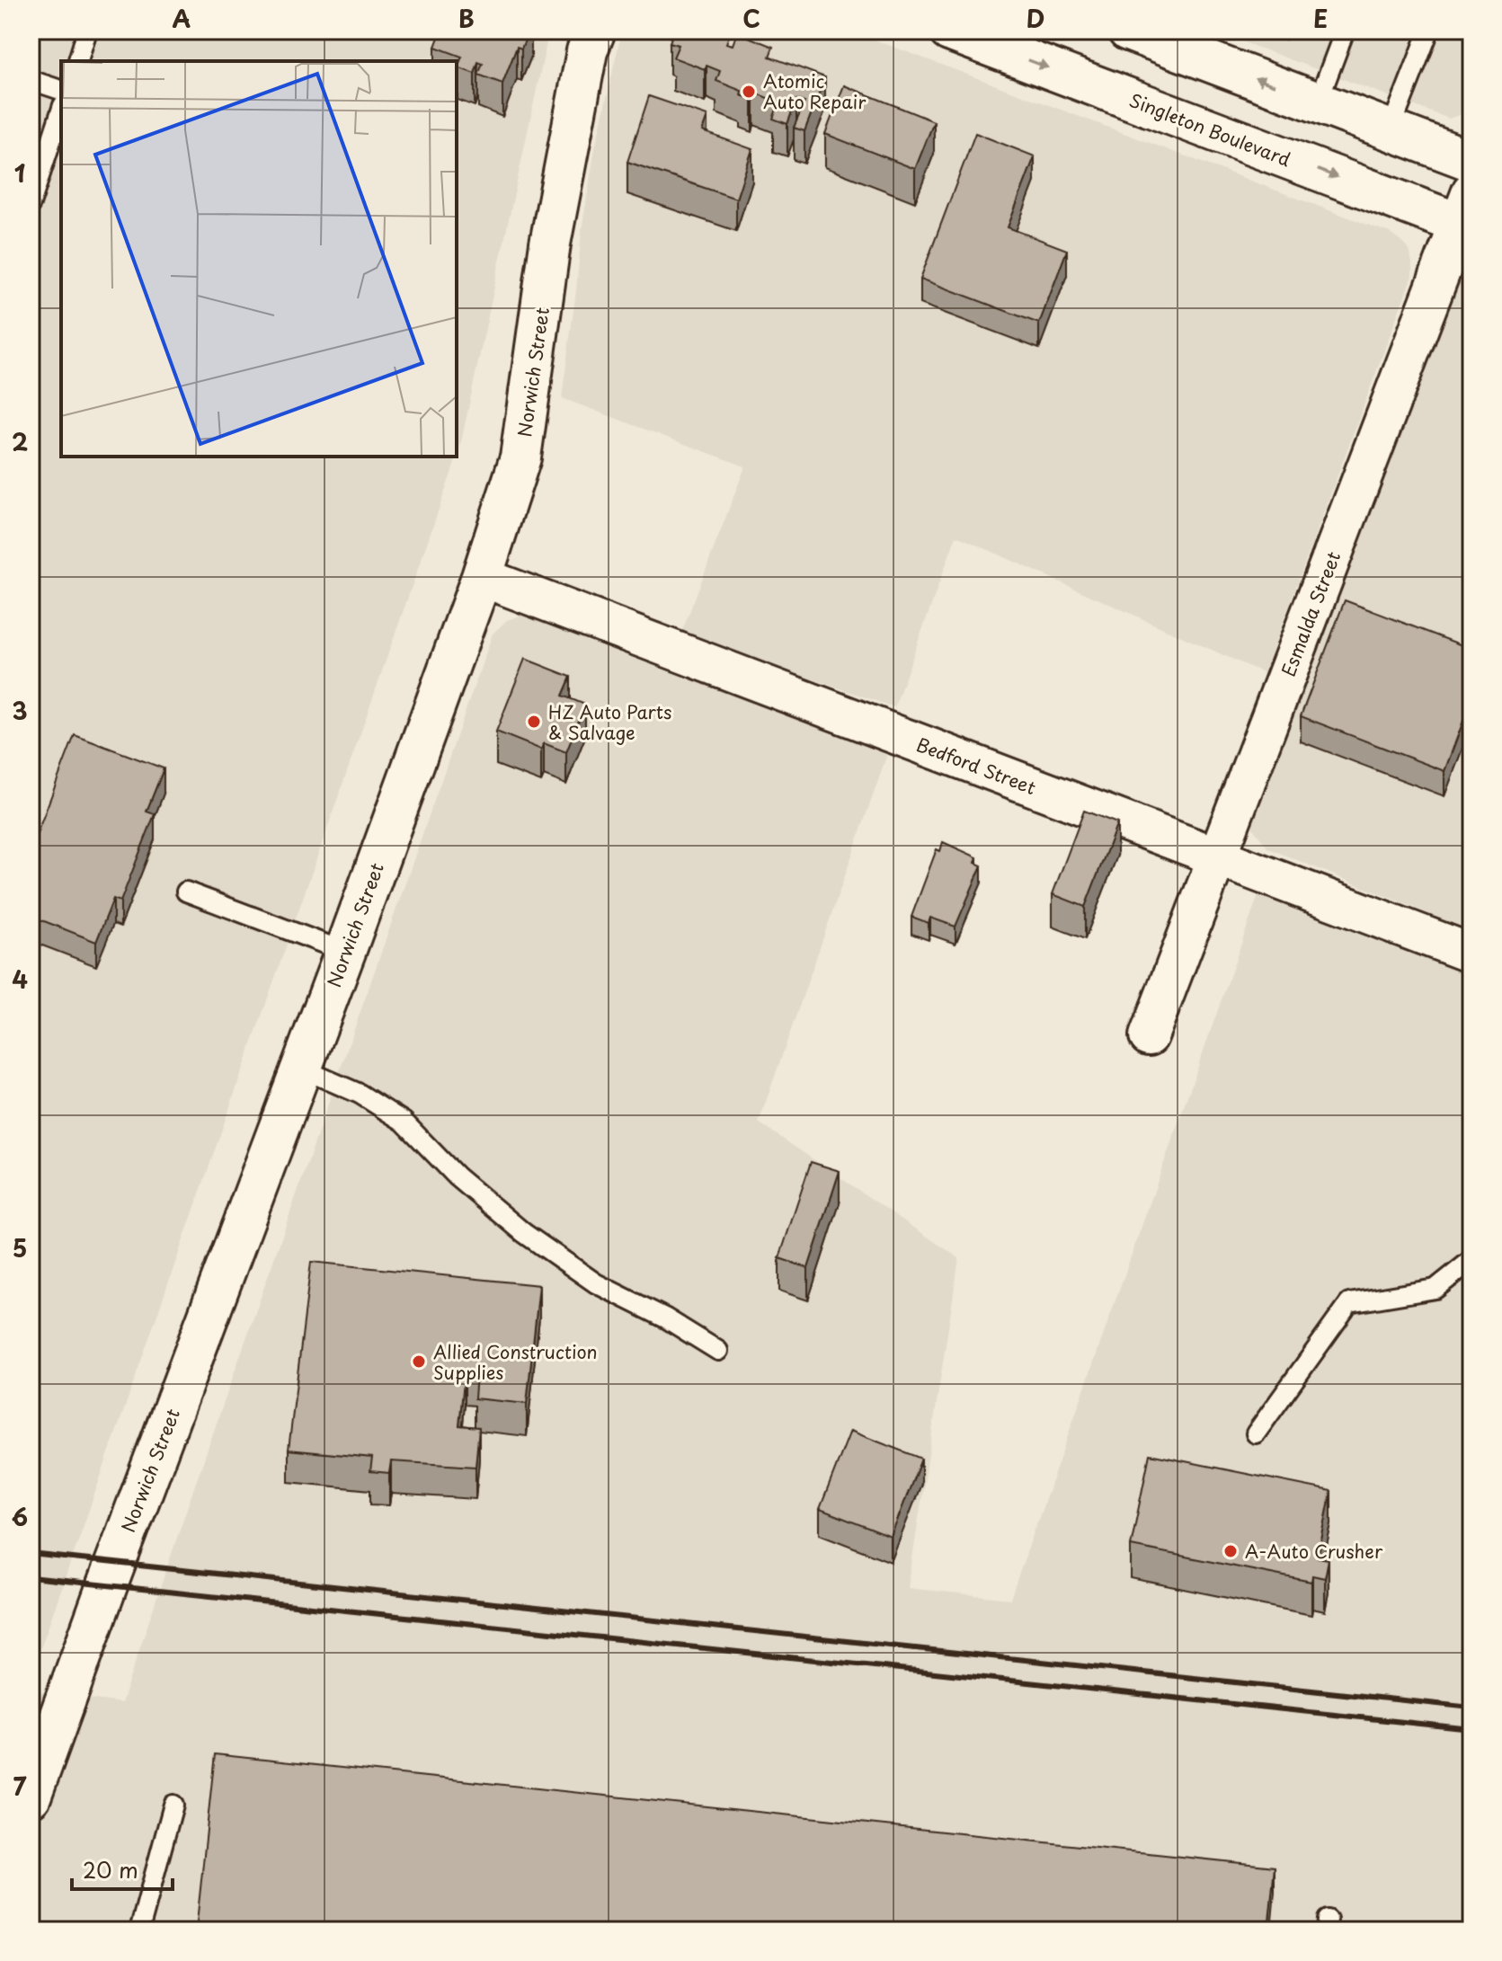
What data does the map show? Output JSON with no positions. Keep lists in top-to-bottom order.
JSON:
{
  "streets": {
    "street": [
      "Singleton Boulevard",
      "Norwich Street",
      "Esmalda Street",
      "Bedford Street"
    ]
  },
  "crossings": [
    ["Singleton Boulevard", "Esmalda Street"],
    ["Norwich Street", "Bedford Street"],
    ["Esmalda Street", "Bedford Street"]
  ],
  "places": [
    "Atomic Auto Repair",
    "HZ Auto Parts & Salvage",
    "Allied Construction Supplies",
    "A-Auto Crusher"
  ],
  "scale_bar": "20 m",
  "grid": {
    "columns": [
      "A",
      "B",
      "C",
      "D",
      "E"
    ],
    "rows": [
      "1",
      "2",
      "3",
      "4",
      "5",
      "6",
      "7"
    ]
  }
}
